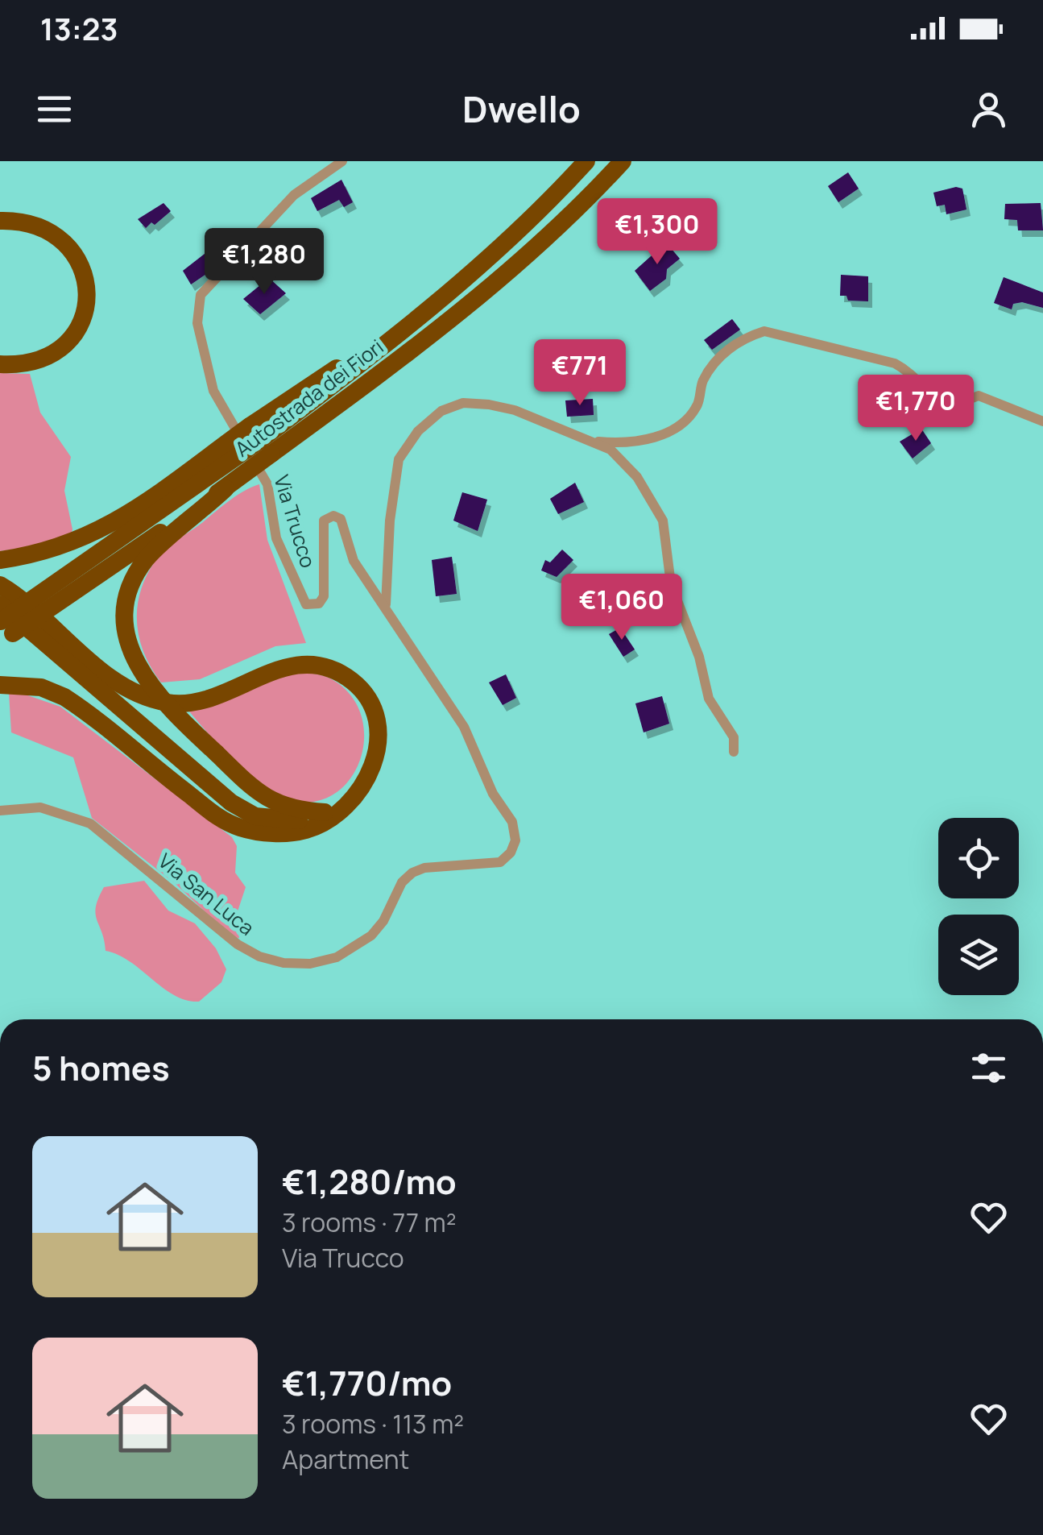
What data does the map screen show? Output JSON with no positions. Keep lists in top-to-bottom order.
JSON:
{
  "streets": {
    "highway": ["Autostrada dei Fiori"],
    "street": ["Via Trucco", "Via San Luca"]
  },
  "crossings": [
    ["Via Trucco", "Via San Luca"]
  ],
  "page": {
    "status": "13:23",
    "header": "Dwello",
    "price": [
      "€1,300",
      "€1,280",
      "€771",
      "€1,770",
      "€1,060"
    ],
    "heading": "5 homes",
    "list": [
      {
        "name": "€1,280/mo",
        "note": "3 rooms · 77 m² · Via Trucco"
      },
      {
        "name": "€1,770/mo",
        "note": "3 rooms · 113 m² · Apartment"
      }
    ]
  }
}
